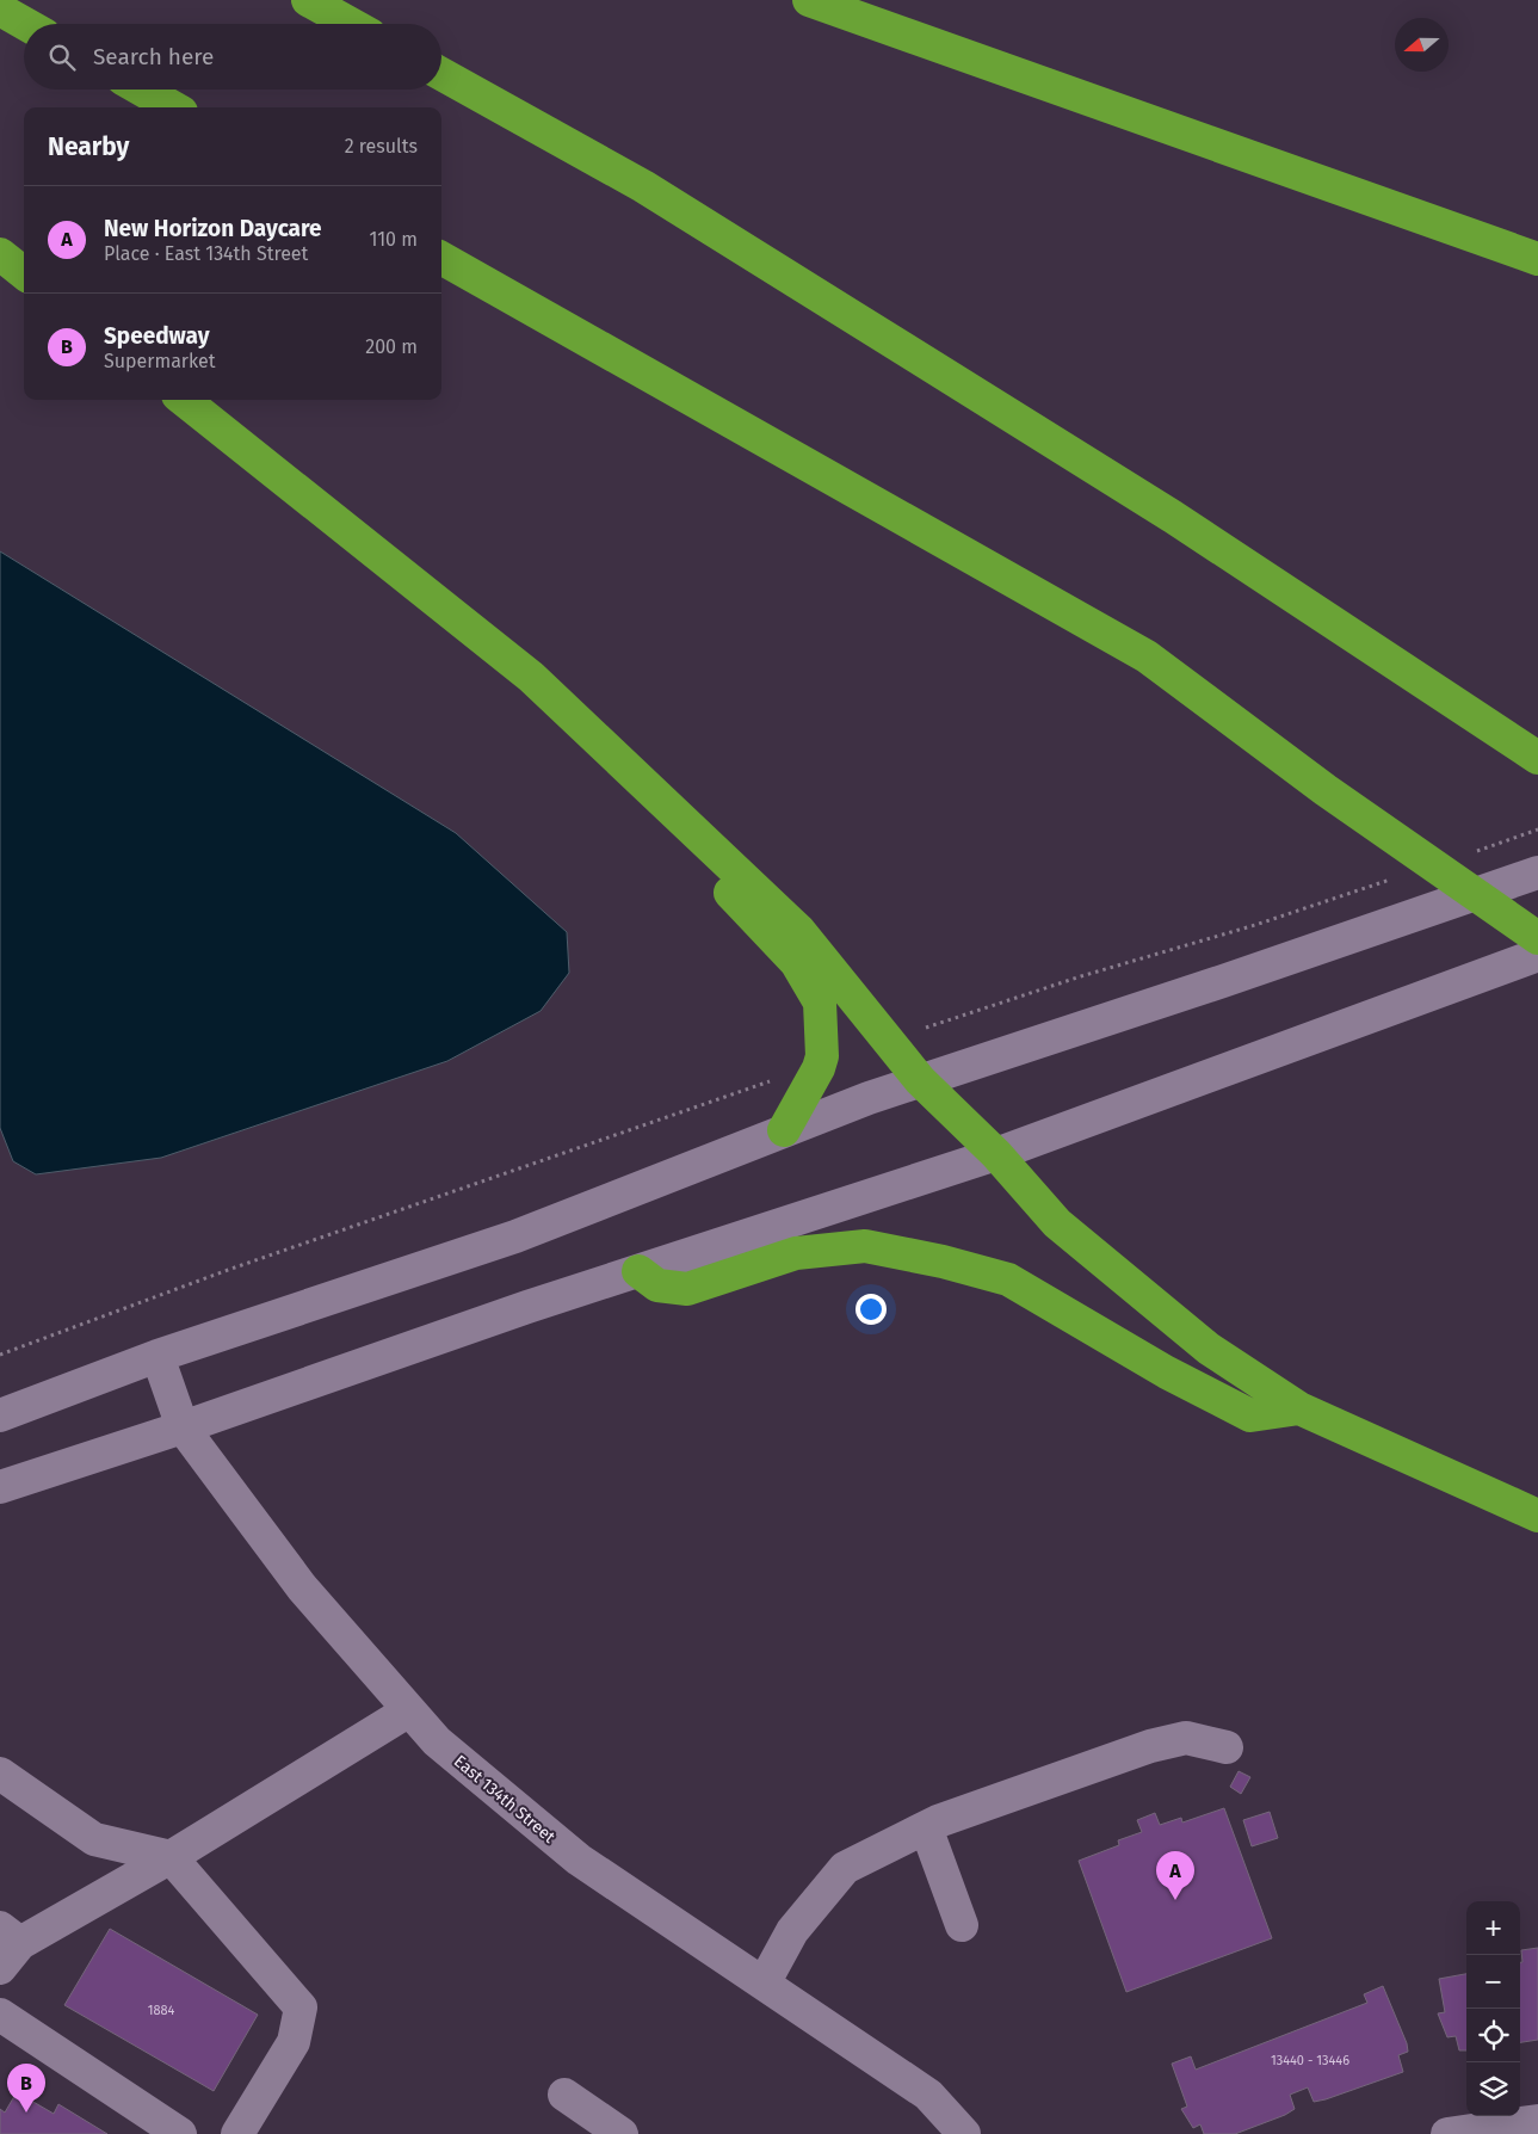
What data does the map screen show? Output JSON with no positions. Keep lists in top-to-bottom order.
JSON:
{
  "streets": {
    "street": ["East 134th Street"]
  },
  "house_numbers": ["1884", "13440 - 13446"],
  "north": "left",
  "page": {
    "search": "Search here",
    "heading": ["Nearby", "2 results"],
    "list": [
      {
        "mark": "A",
        "name": "New Horizon Daycare",
        "note": "Place · East 134th Street",
        "value": "110 m"
      },
      {
        "mark": "B",
        "name": "Speedway",
        "note": "Supermarket",
        "value": "200 m"
      }
    ],
    "pins": ["A", "B"],
    "map_buttons": ["+", "−"]
  }
}
